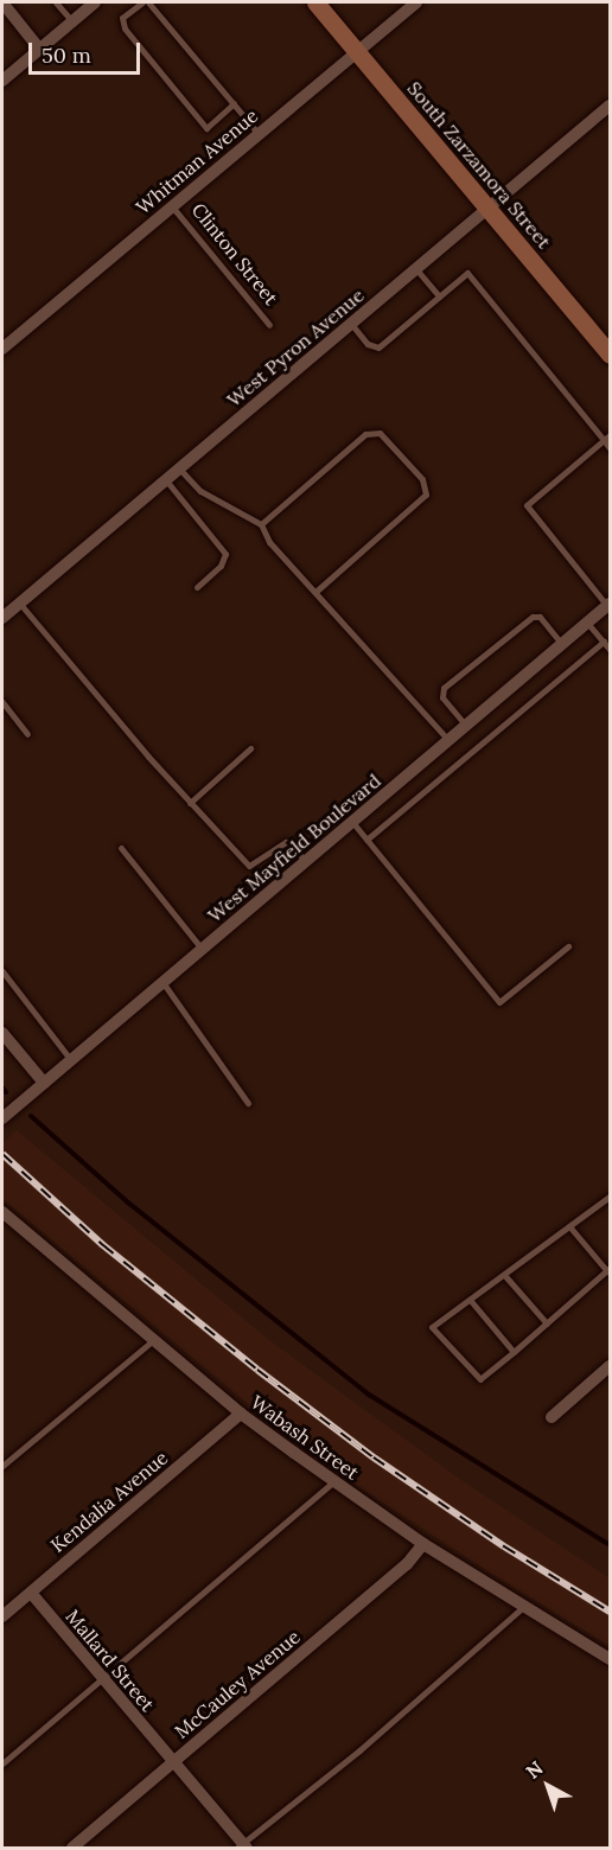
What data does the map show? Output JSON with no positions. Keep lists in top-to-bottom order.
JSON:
{
  "streets": {
    "main road": ["South Zarzamora Street"],
    "street": [
      "Whitman Avenue",
      "West Pyron Avenue",
      "West Mayfield Boulevard",
      "Wabash Street",
      "Kendalia Avenue",
      "Mallard Street",
      "McCauley Avenue"
    ],
    "lane": ["Clinton Street"]
  },
  "crossings": [
    ["Whitman Avenue", "South Zarzamora Street"],
    ["Whitman Avenue", "Clinton Street"],
    ["South Zarzamora Street", "West Pyron Avenue"],
    ["Wabash Street", "Kendalia Avenue"],
    ["Wabash Street", "McCauley Avenue"],
    ["Kendalia Avenue", "Mallard Street"],
    ["Mallard Street", "McCauley Avenue"]
  ],
  "scale_bar": "50 m",
  "north": "top left"
}
